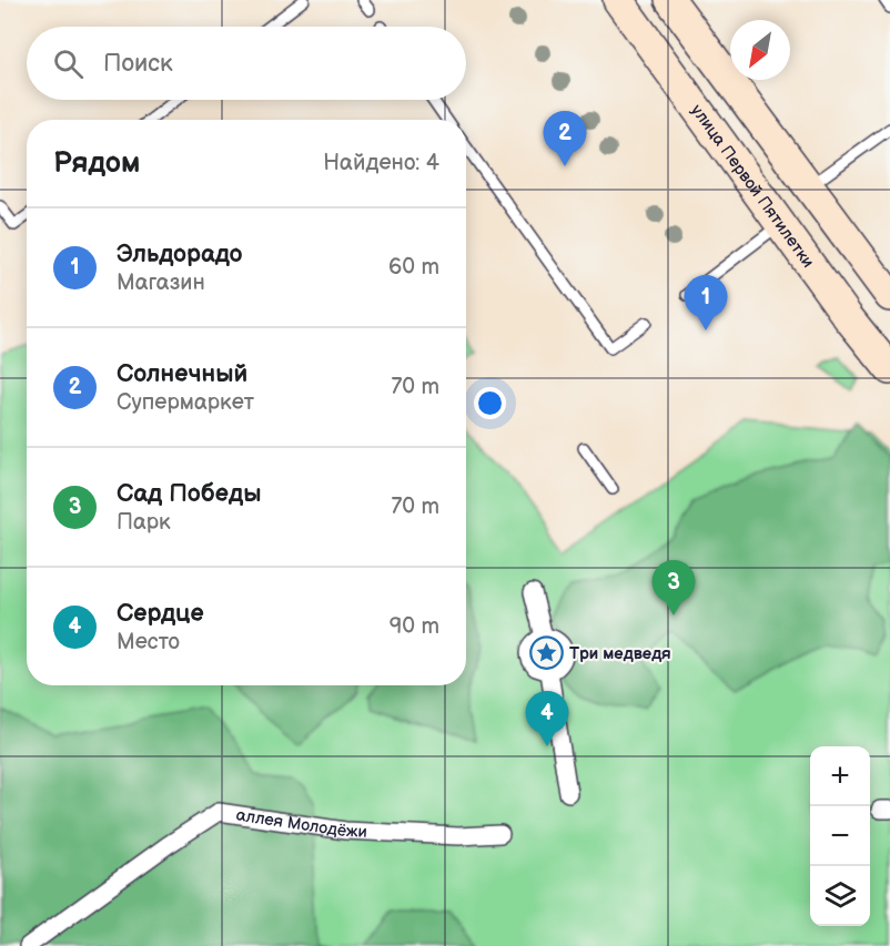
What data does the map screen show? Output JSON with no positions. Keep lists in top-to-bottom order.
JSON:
{
  "streets": {
    "main road": ["улица Первой Пятилетки"],
    "street": ["аллея Молодёжи"]
  },
  "places": {
    "place": ["Три медведя"]
  },
  "north": "bottom left",
  "page": {
    "search": "Поиск",
    "pins": [
      "2",
      "1",
      "3",
      "4"
    ],
    "heading": ["Рядом", "Найдено: 4"],
    "list": [
      {
        "mark": "1",
        "name": "Эльдорадо",
        "note": "Магазин",
        "value": "60 m"
      },
      {
        "mark": "2",
        "name": "Солнечный",
        "note": "Супермаркет",
        "value": "70 m"
      },
      {
        "mark": "3",
        "name": "Сад Победы",
        "note": "Парк",
        "value": "70 m"
      },
      {
        "mark": "4",
        "name": "Сердце",
        "note": "Место",
        "value": "90 m"
      }
    ],
    "map_buttons": ["+", "−"]
  }
}
